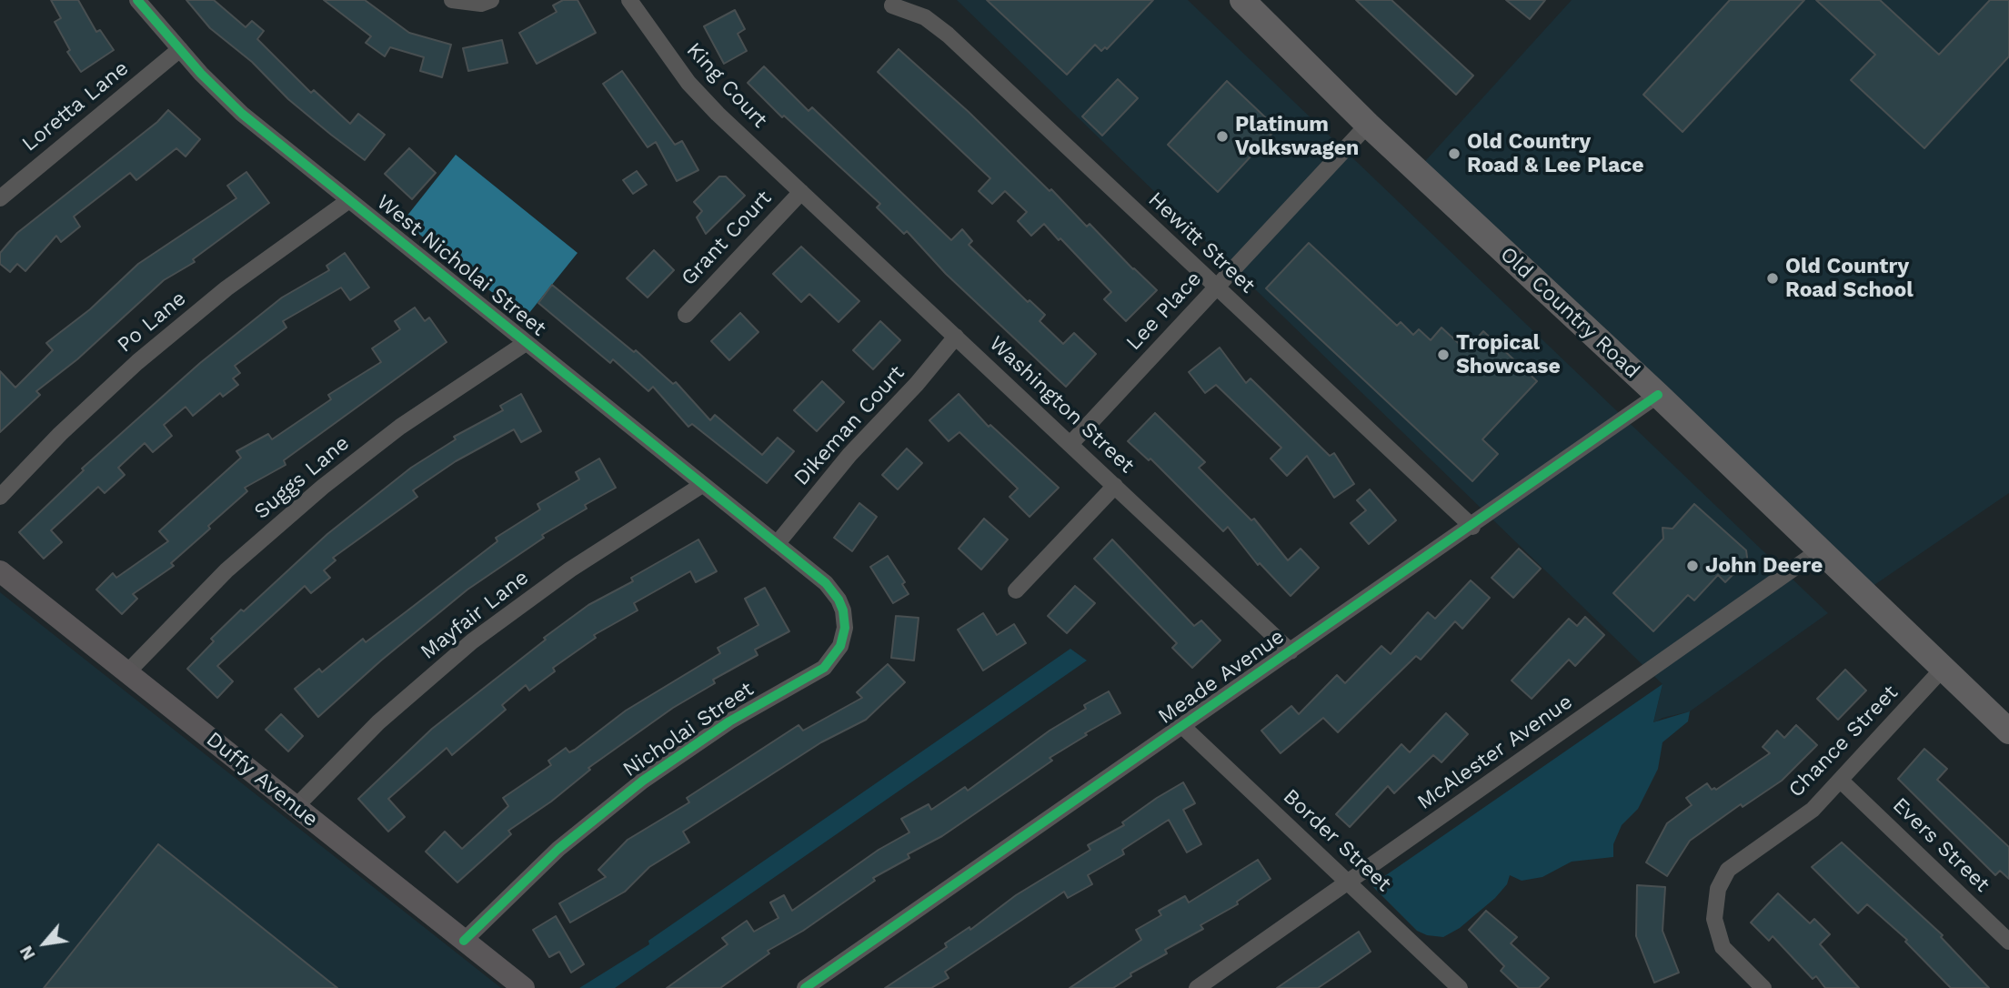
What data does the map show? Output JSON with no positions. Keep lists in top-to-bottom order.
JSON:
{
  "streets": {
    "main road": ["Old Country Road"],
    "street": [
      "King Court",
      "Loretta Lane",
      "Grant Court",
      "Hewitt Street",
      "West Nicholai Street",
      "Lee Place",
      "Po Lane",
      "Washington Street",
      "Dikeman Court",
      "Suggs Lane",
      "Mayfair Lane",
      "Meade Avenue",
      "Nicholai Street",
      "Chance Street",
      "McAlester Avenue",
      "Duffy Avenue",
      "Border Street",
      "Evers Street"
    ]
  },
  "crossings": [
    ["King Court", "Grant Court"],
    ["King Court", "Washington Street"],
    ["Loretta Lane", "West Nicholai Street"],
    ["Grant Court", "Washington Street"],
    ["Hewitt Street", "Lee Place"],
    ["Hewitt Street", "Meade Avenue"],
    ["West Nicholai Street", "Po Lane"],
    ["West Nicholai Street", "Dikeman Court"],
    ["West Nicholai Street", "Suggs Lane"],
    ["West Nicholai Street", "Mayfair Lane"],
    ["West Nicholai Street", "Nicholai Street"],
    ["Lee Place", "Old Country Road"],
    ["Lee Place", "Washington Street"],
    ["Old Country Road", "Meade Avenue"],
    ["Old Country Road", "Chance Street"],
    ["Old Country Road", "McAlester Avenue"],
    ["Washington Street", "Dikeman Court"],
    ["Washington Street", "Meade Avenue"],
    ["Dikeman Court", "Nicholai Street"],
    ["Suggs Lane", "Duffy Avenue"],
    ["Mayfair Lane", "Duffy Avenue"],
    ["Meade Avenue", "Border Street"],
    ["Nicholai Street", "Duffy Avenue"],
    ["Chance Street", "Evers Street"],
    ["McAlester Avenue", "Border Street"]
  ],
  "places": [
    "Platinum Volkswagen",
    "Old Country Road & Lee Place",
    "Old Country Road School",
    "Tropical Showcase",
    "John Deere"
  ],
  "north": "bottom left"
}
